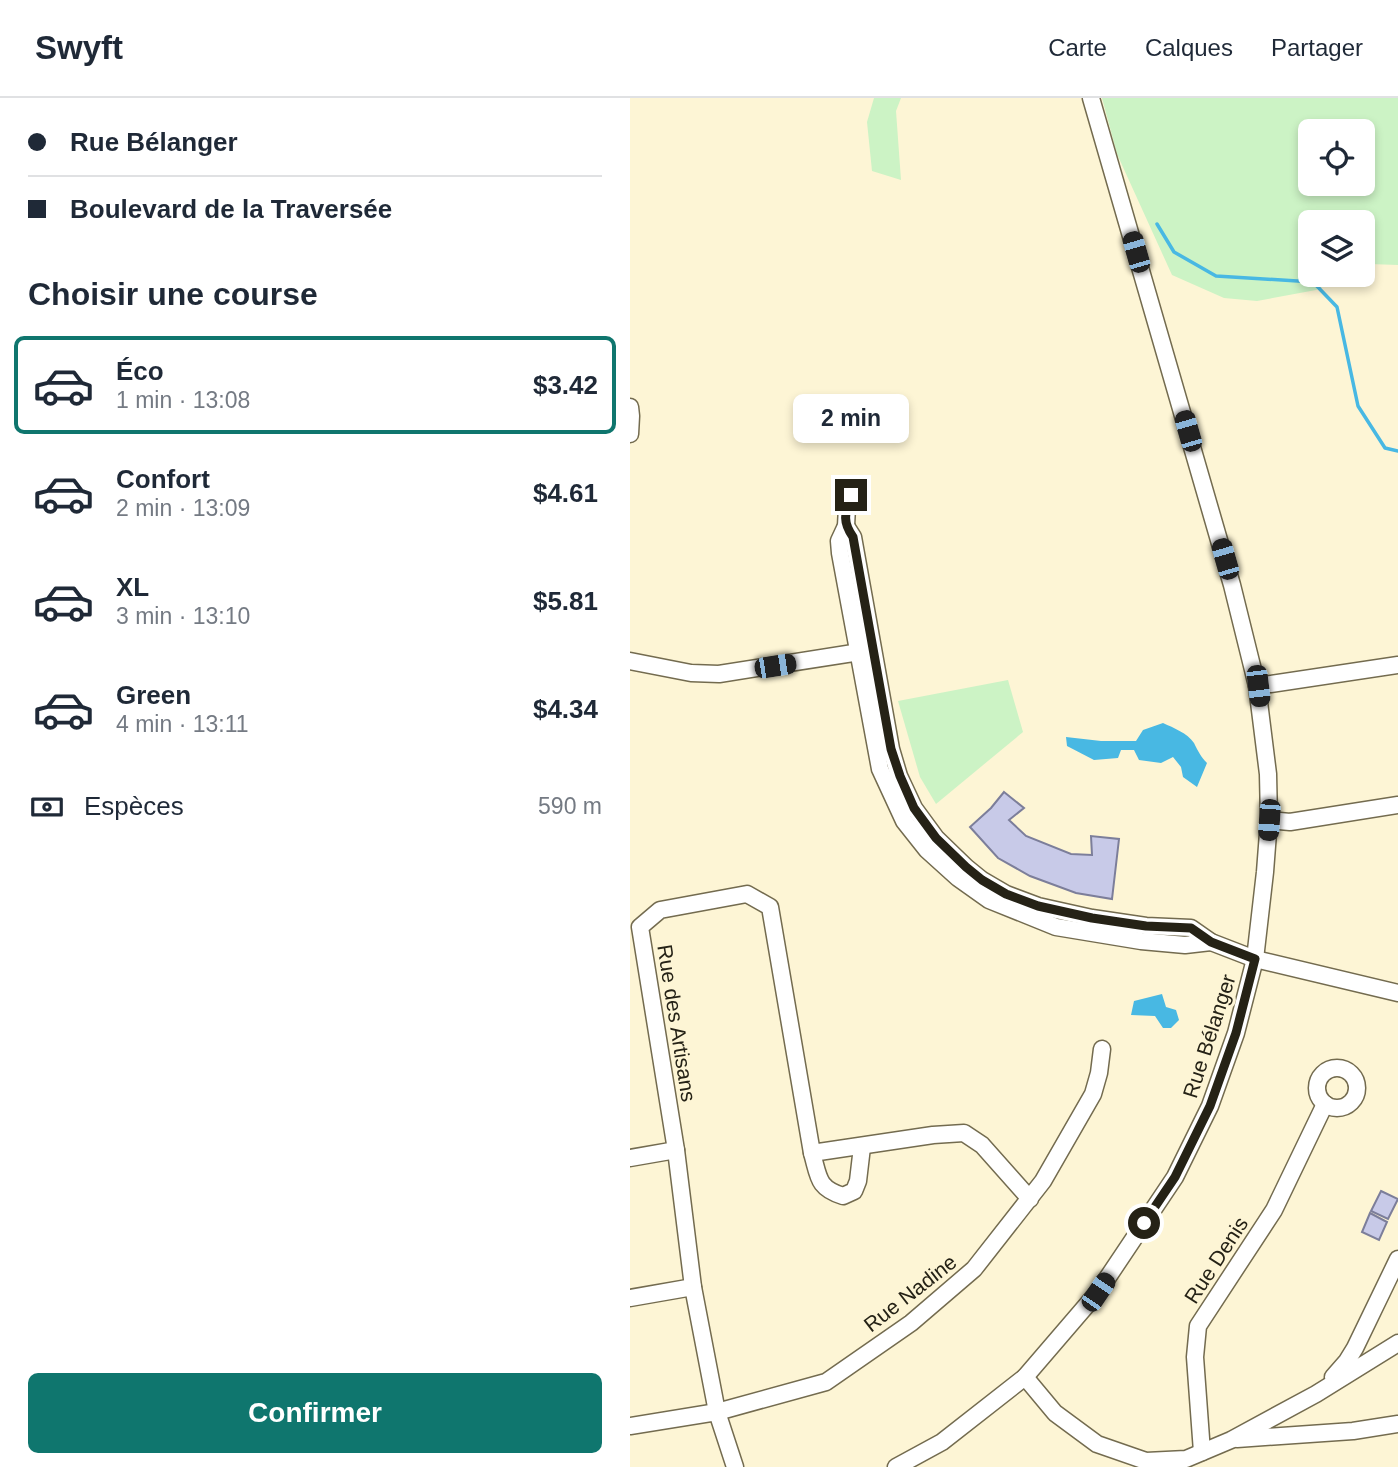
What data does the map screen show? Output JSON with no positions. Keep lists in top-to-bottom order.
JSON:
{
  "streets": {
    "street": [
      "Rue des Artisans",
      "Rue Bélanger",
      "Rue Denis",
      "Rue Nadine"
    ]
  },
  "crossings": [
    ["Rue des Artisans", "Rue Nadine"]
  ],
  "page": {
    "header": "Swyft",
    "nav": ["Carte", "Calques", "Partager"],
    "banner": ["Rue Bélanger", "Boulevard de la Traversée"],
    "heading": "Choisir une course",
    "list": [
      {
        "name": "Éco",
        "note": "1 min · 13:08",
        "value": "$3.42"
      },
      {
        "name": "Confort",
        "note": "2 min · 13:09",
        "value": "$4.61"
      },
      {
        "name": "XL",
        "note": "3 min · 13:10",
        "value": "$5.81"
      },
      {
        "name": "Green",
        "note": "4 min · 13:11",
        "value": "$4.34"
      }
    ],
    "bubble": "2 min",
    "pay": ["Espèces", "590 m"],
    "buttons": "Confirmer"
  }
}
